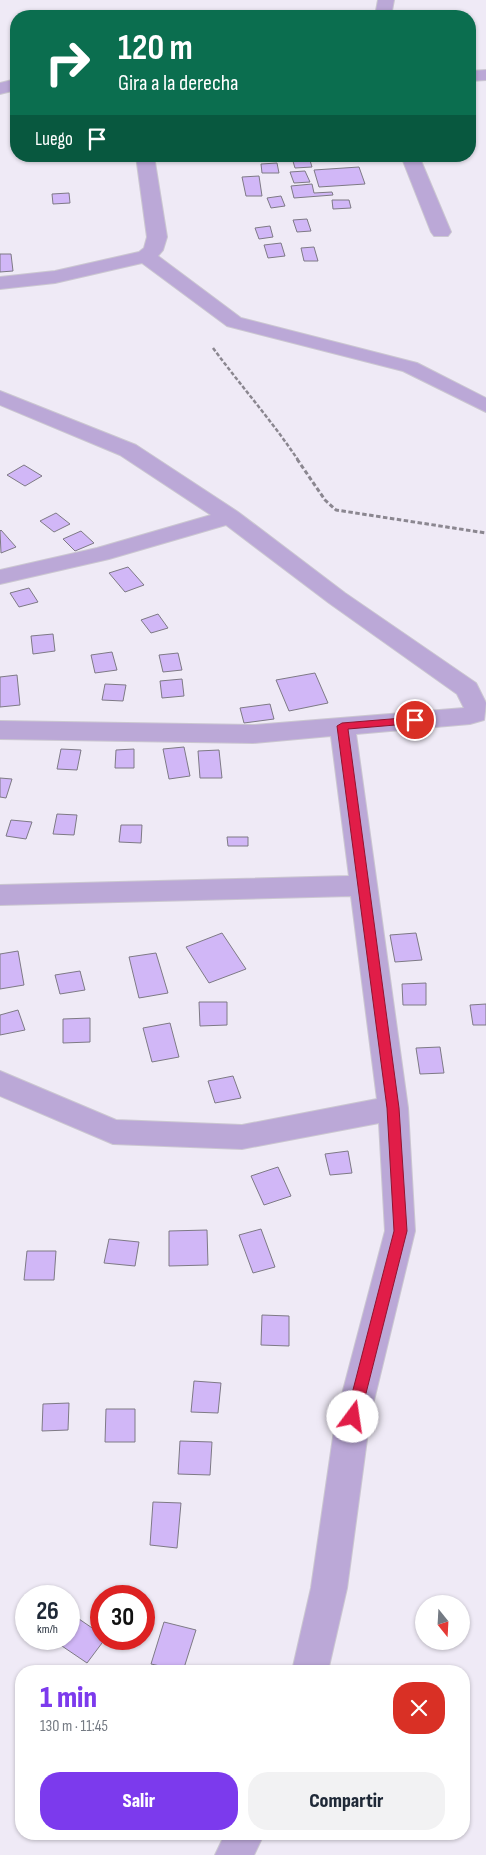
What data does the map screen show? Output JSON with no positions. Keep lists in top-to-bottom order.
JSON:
{
  "north": "bottom",
  "page": {
    "turn": ["120 m", "Gira a la derecha"],
    "then": "Luego",
    "speed": "26 km/h",
    "limit": "30",
    "heading": ["1 min", "130 m · 11:45"],
    "buttons": ["Salir", "Compartir"]
  }
}
